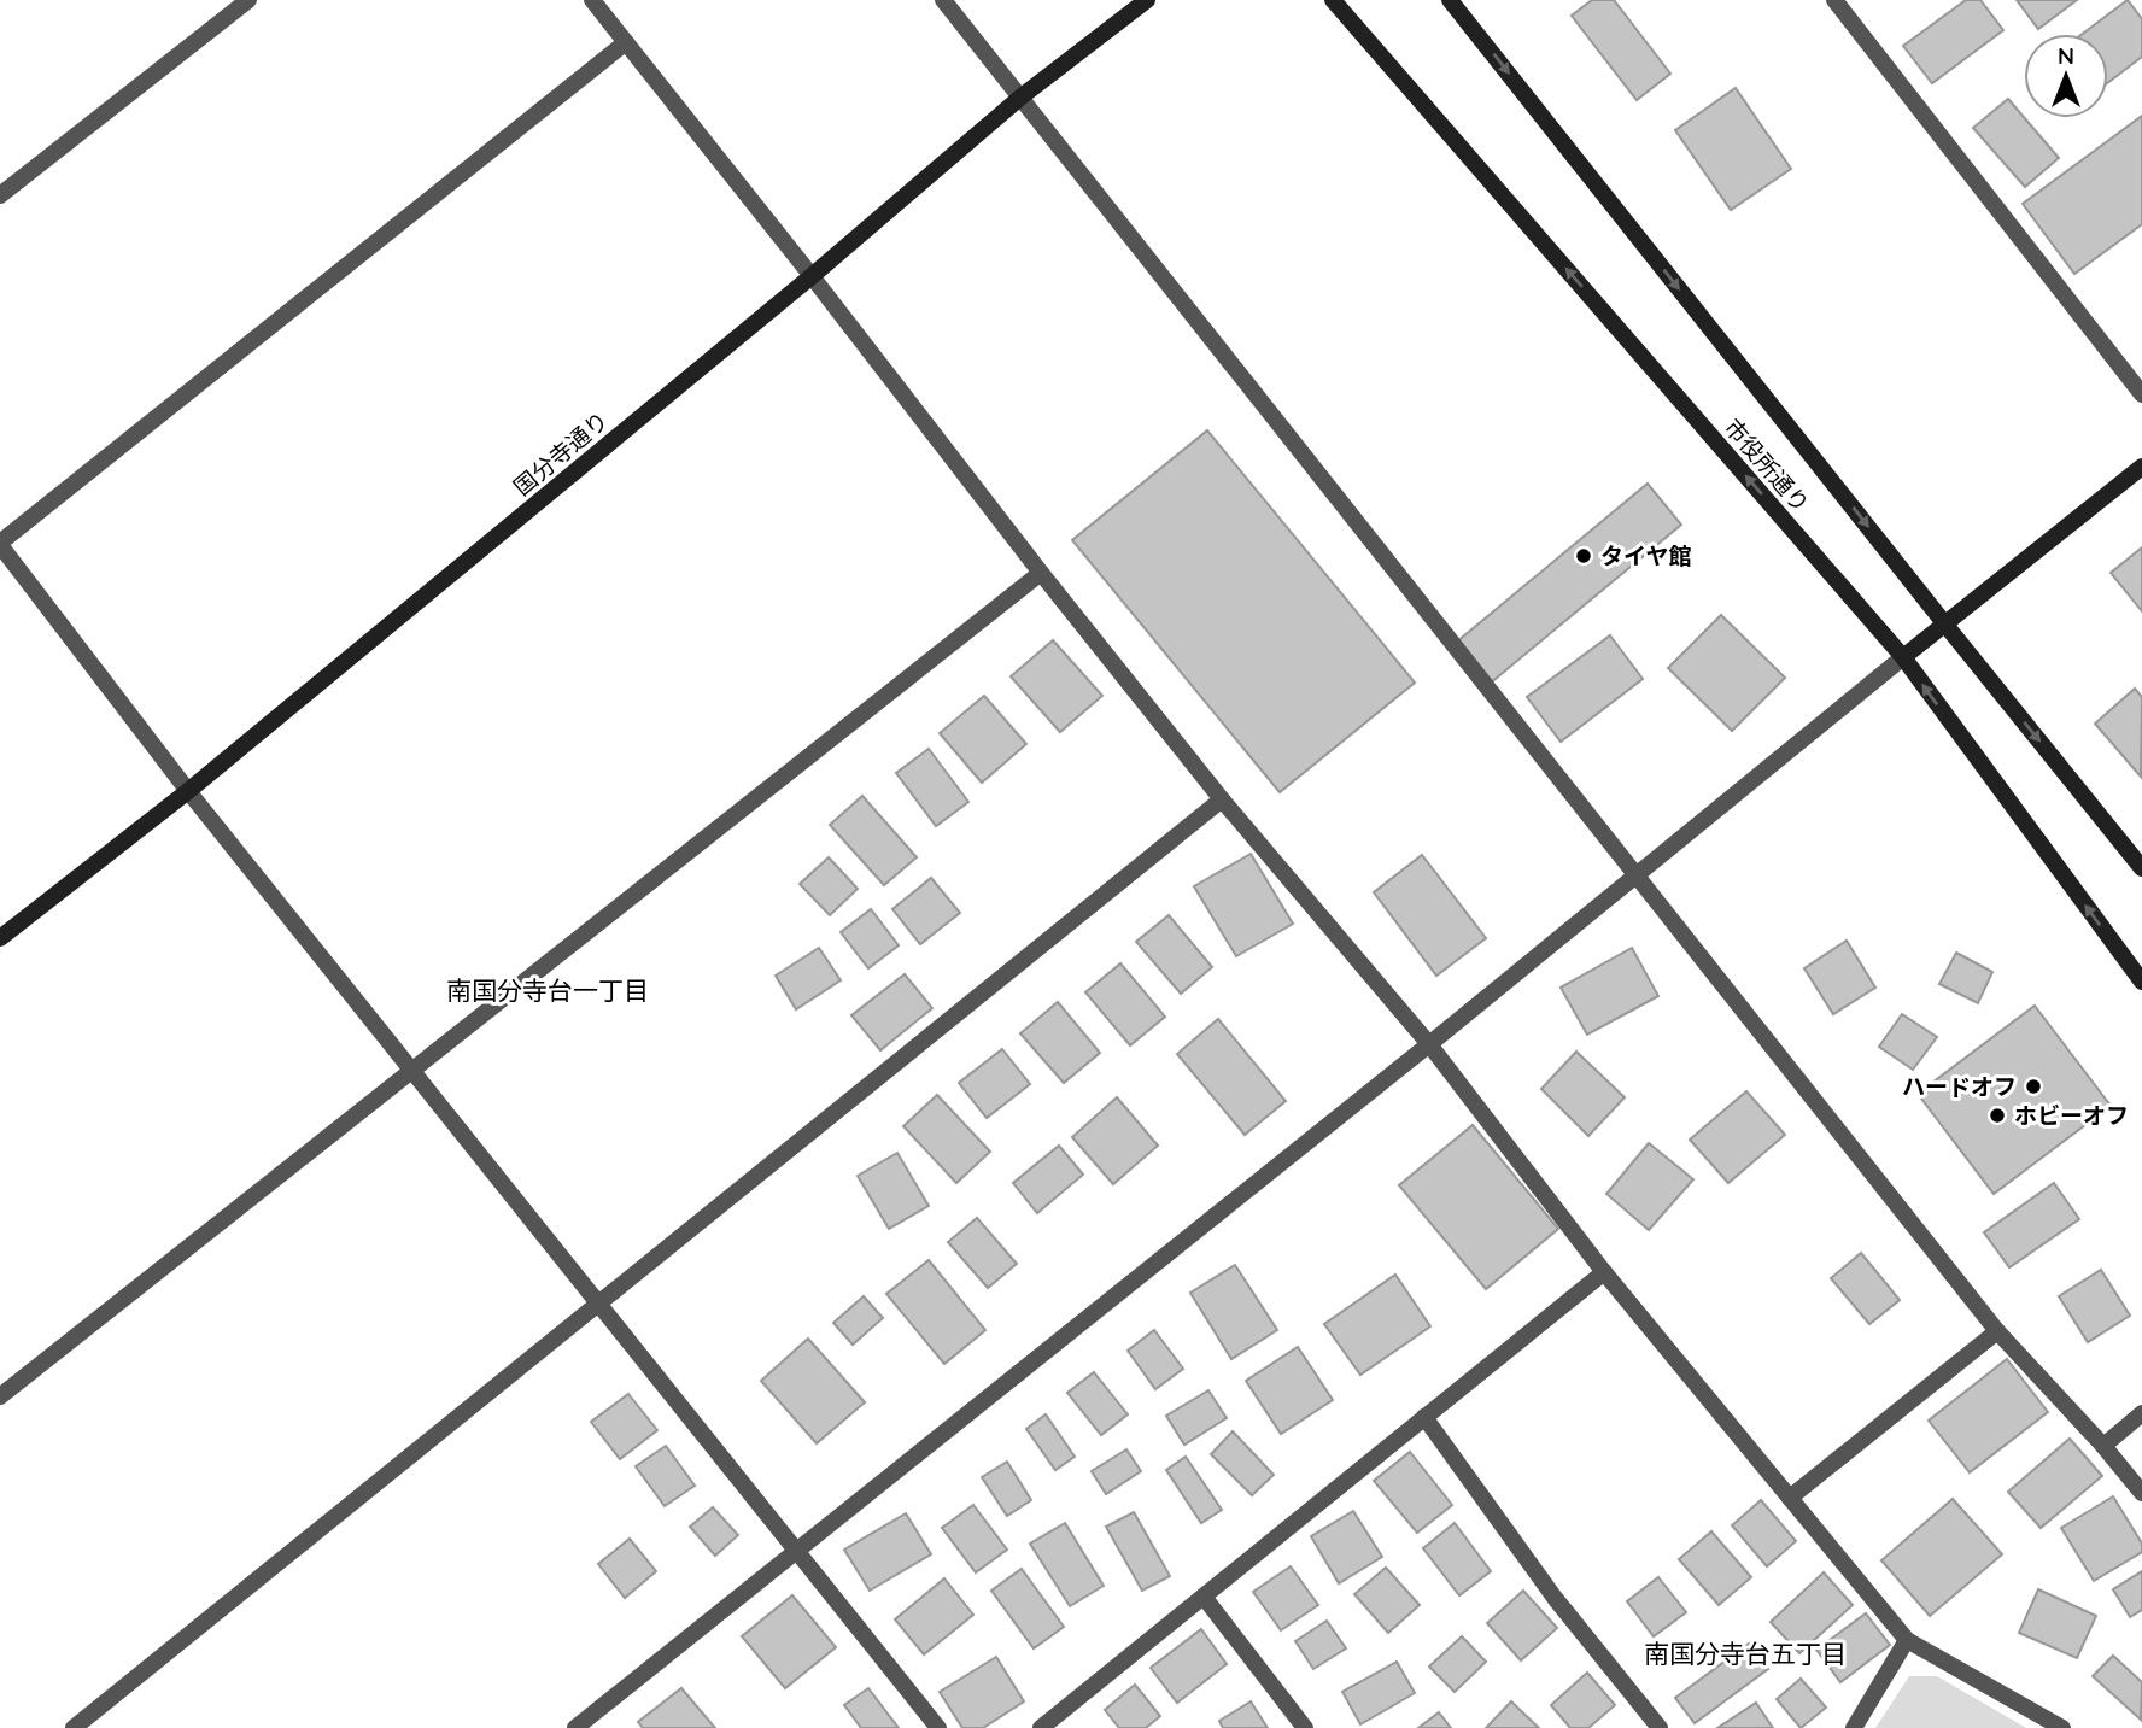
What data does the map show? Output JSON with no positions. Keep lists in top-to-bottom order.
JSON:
{
  "streets": {
    "street": ["国分寺通り", "市役所通り"]
  },
  "districts": ["南国分寺台一丁目", "南国分寺台五丁目"],
  "places": ["タイヤ館", "ハードオフ", "ホビーオフ"],
  "north": "top"
}
